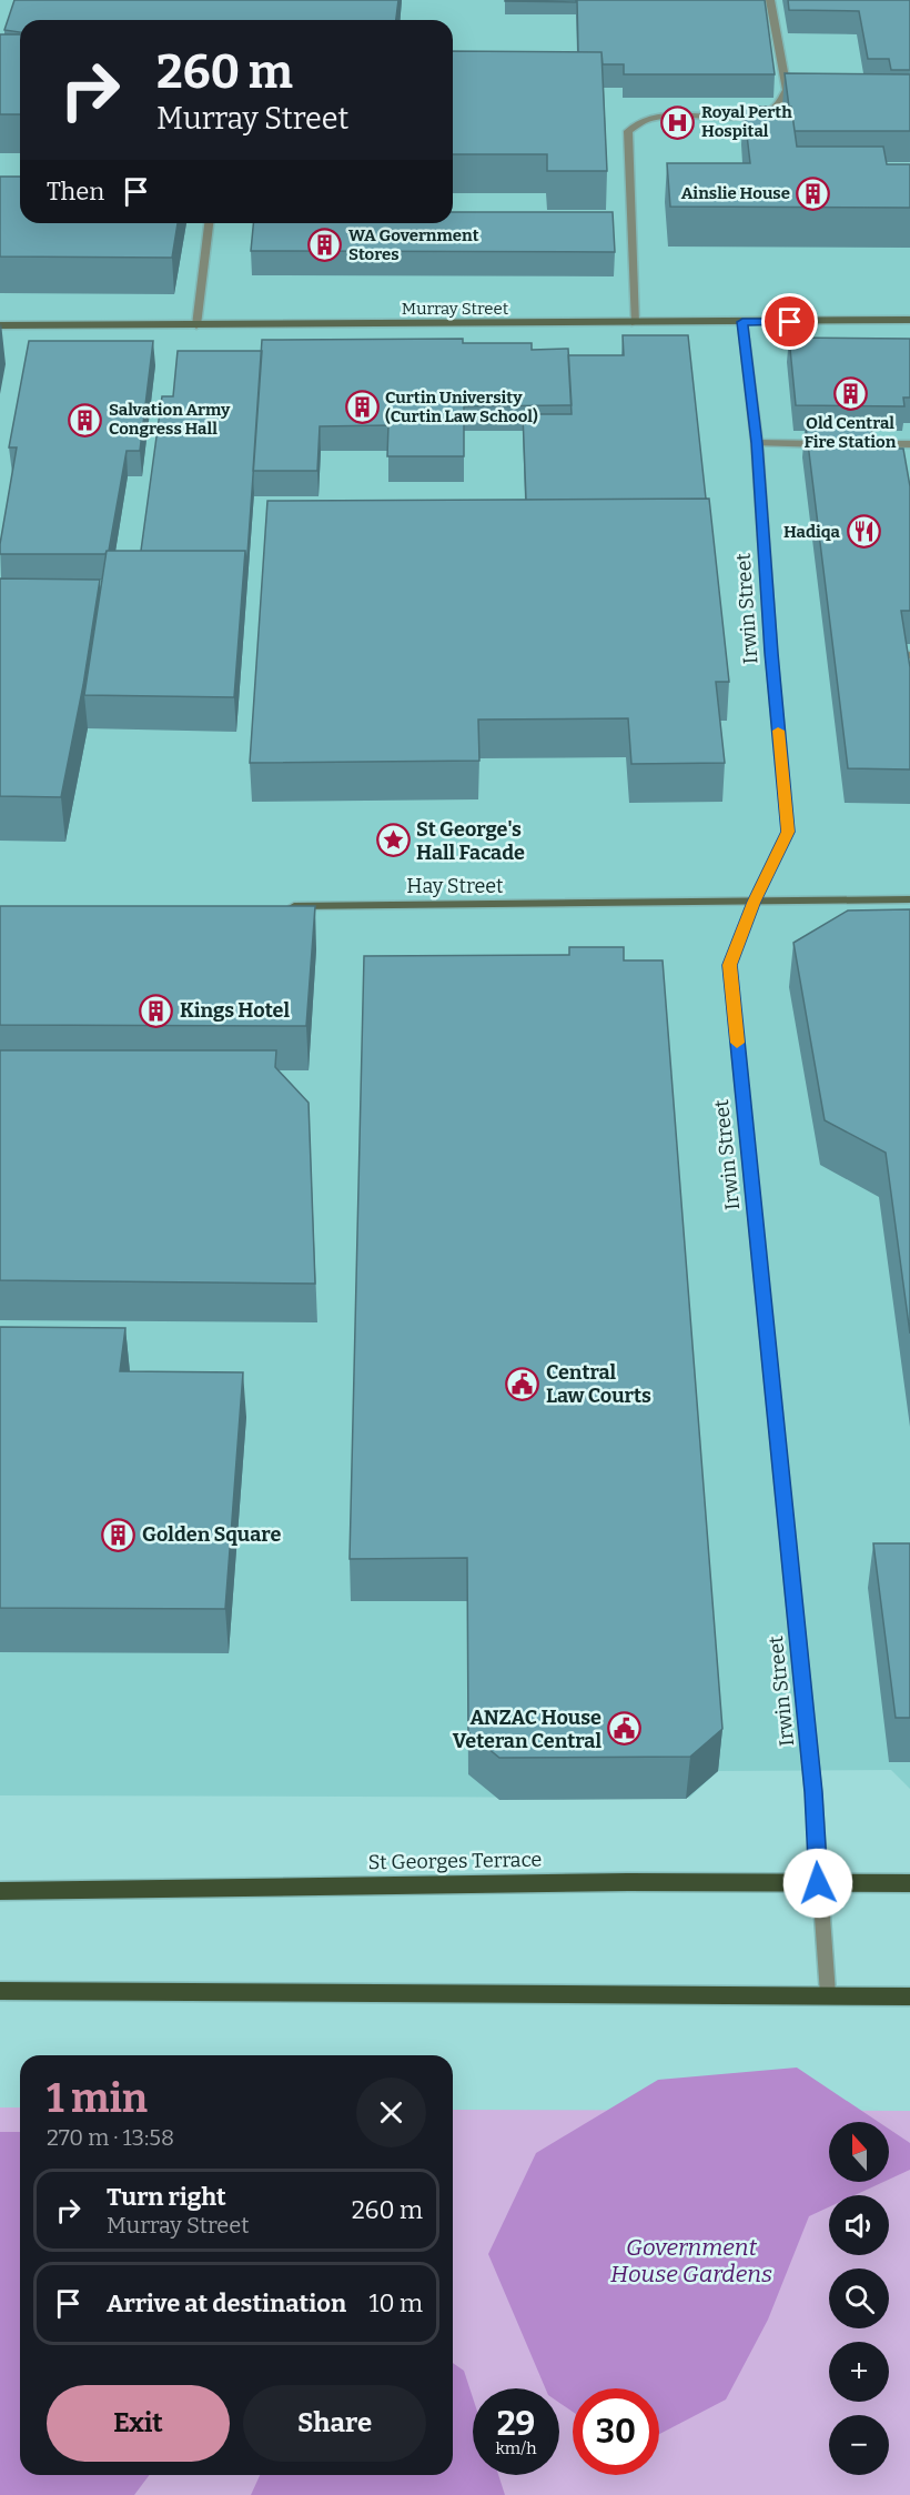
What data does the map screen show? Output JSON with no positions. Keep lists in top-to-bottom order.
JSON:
{
  "streets": {
    "main road": ["St Georges Terrace"],
    "street": ["Murray Street", "Irwin Street", "Hay Street"]
  },
  "crossings": [
    ["Murray Street", "Irwin Street"],
    ["Irwin Street", "Hay Street"],
    ["Irwin Street", "St Georges Terrace"]
  ],
  "parks": ["Government House Gardens"],
  "places": {
    "hospital": ["Royal Perth Hospital"],
    "building": [
      "Ainslie House",
      "WA Government Stores",
      "Old Central Fire Station",
      "Curtin University (Curtin Law School)",
      "Salvation Army Congress Hall",
      "Kings Hotel",
      "Golden Square"
    ],
    "restaurant": ["Hadiqa"],
    "place": ["St George's Hall Facade"],
    "public building": ["Central Law Courts", "ANZAC House Veteran Central"]
  },
  "north": "top",
  "page": {
    "turn": ["260 m", "Murray Street"],
    "then": "Then",
    "heading": ["1 min", "270 m · 13:58"],
    "map_buttons": ["+", "−"],
    "list": [
      {
        "name": "Turn right",
        "note": "Murray Street",
        "value": "260 m"
      },
      {
        "name": "Arrive at destination",
        "value": "10 m"
      }
    ],
    "buttons": ["Exit", "Share"],
    "speed": "29 km/h",
    "limit": "30"
  }
}
